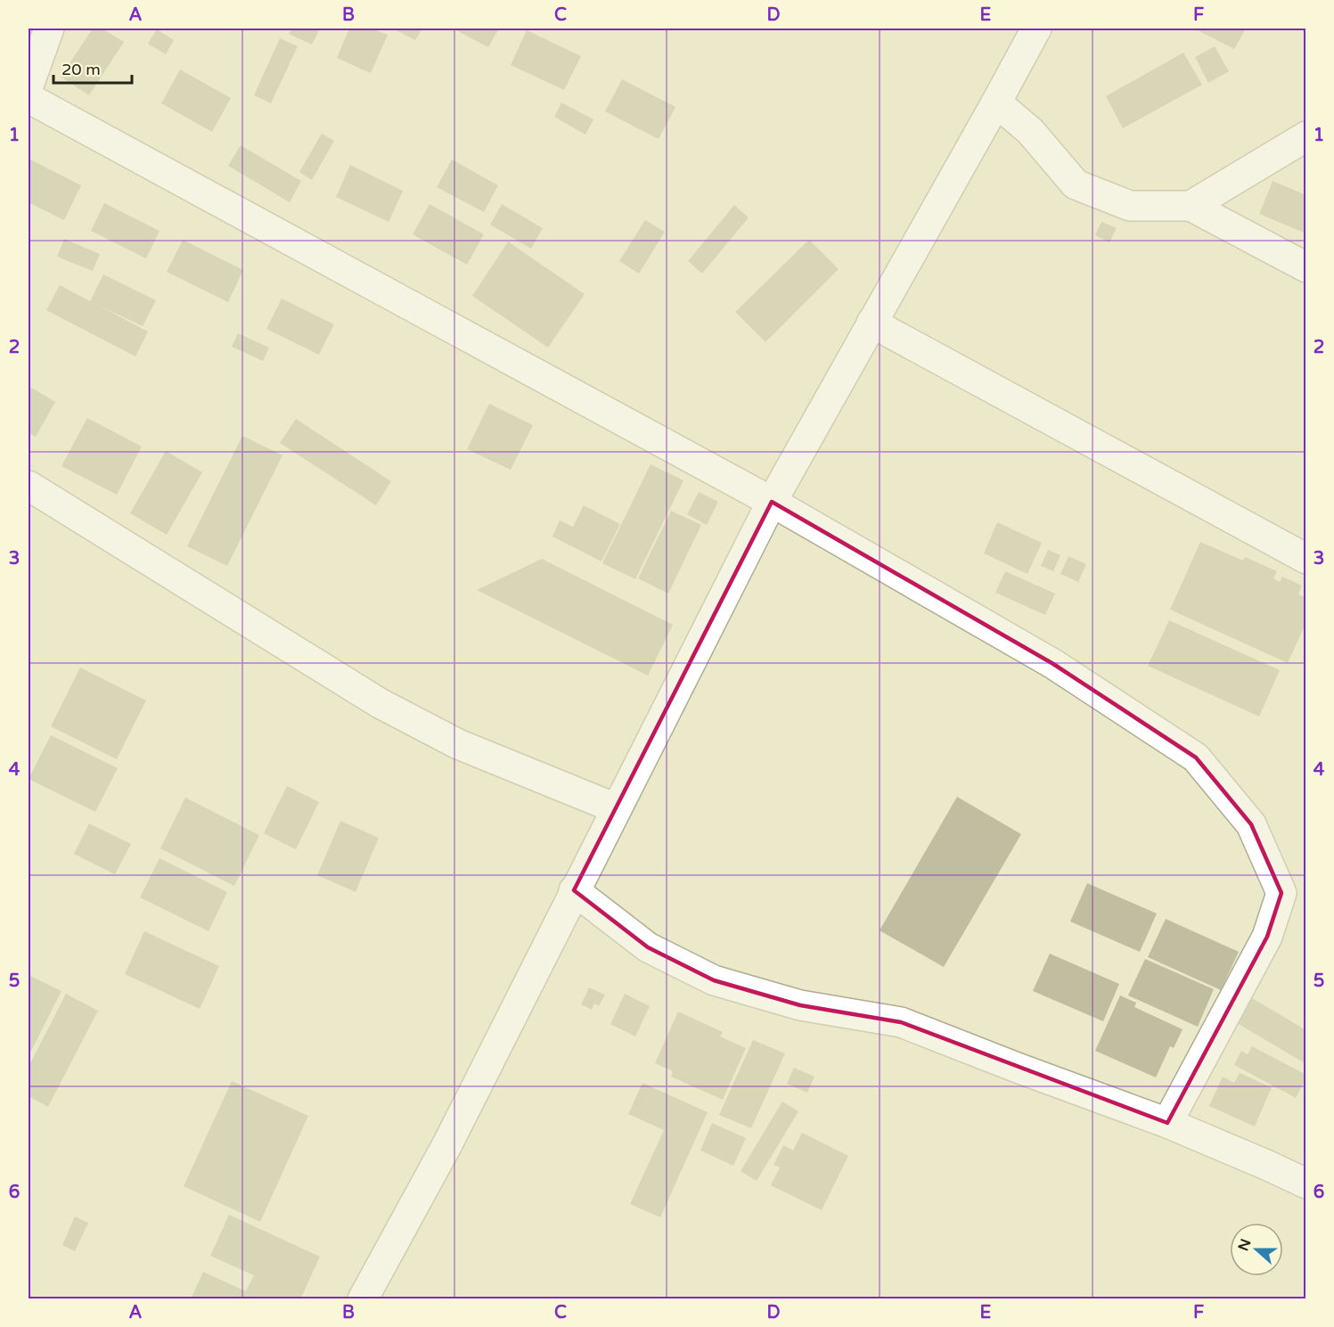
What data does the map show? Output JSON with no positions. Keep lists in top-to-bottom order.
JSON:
{
  "scale_bar": "20 m",
  "north": "left",
  "grid": {
    "columns": [
      "A",
      "B",
      "C",
      "D",
      "E",
      "F"
    ],
    "rows": [
      "1",
      "2",
      "3",
      "4",
      "5",
      "6"
    ]
  }
}
